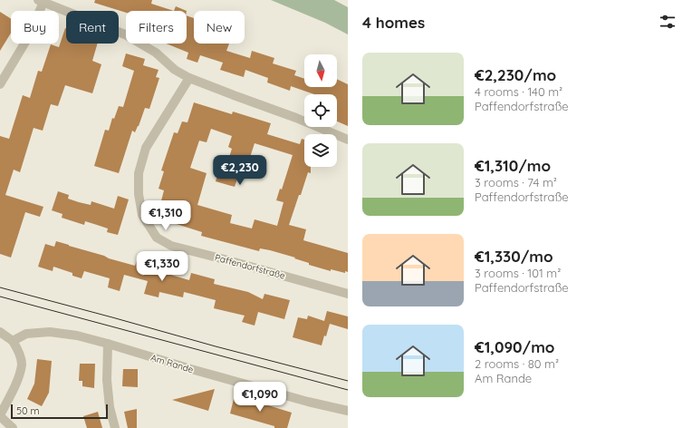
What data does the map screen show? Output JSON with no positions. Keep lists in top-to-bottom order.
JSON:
{
  "streets": {
    "street": ["Paffendorfstraße", "Am Rande"]
  },
  "scale_bar": "50 m",
  "north": "bottom",
  "page": {
    "heading": "4 homes",
    "chip": [
      "Buy",
      "Rent",
      "Filters",
      "New"
    ],
    "list": [
      {
        "name": "€2,230/mo",
        "note": "4 rooms · 140 m² · Paffendorfstraße"
      },
      {
        "name": "€1,310/mo",
        "note": "3 rooms · 74 m² · Paffendorfstraße"
      },
      {
        "name": "€1,330/mo",
        "note": "3 rooms · 101 m² · Paffendorfstraße"
      },
      {
        "name": "€1,090/mo",
        "note": "2 rooms · 80 m² · Am Rande"
      }
    ],
    "price": [
      "€2,230",
      "€1,310",
      "€1,330",
      "€1,090"
    ],
    "scale": "50 m"
  }
}
